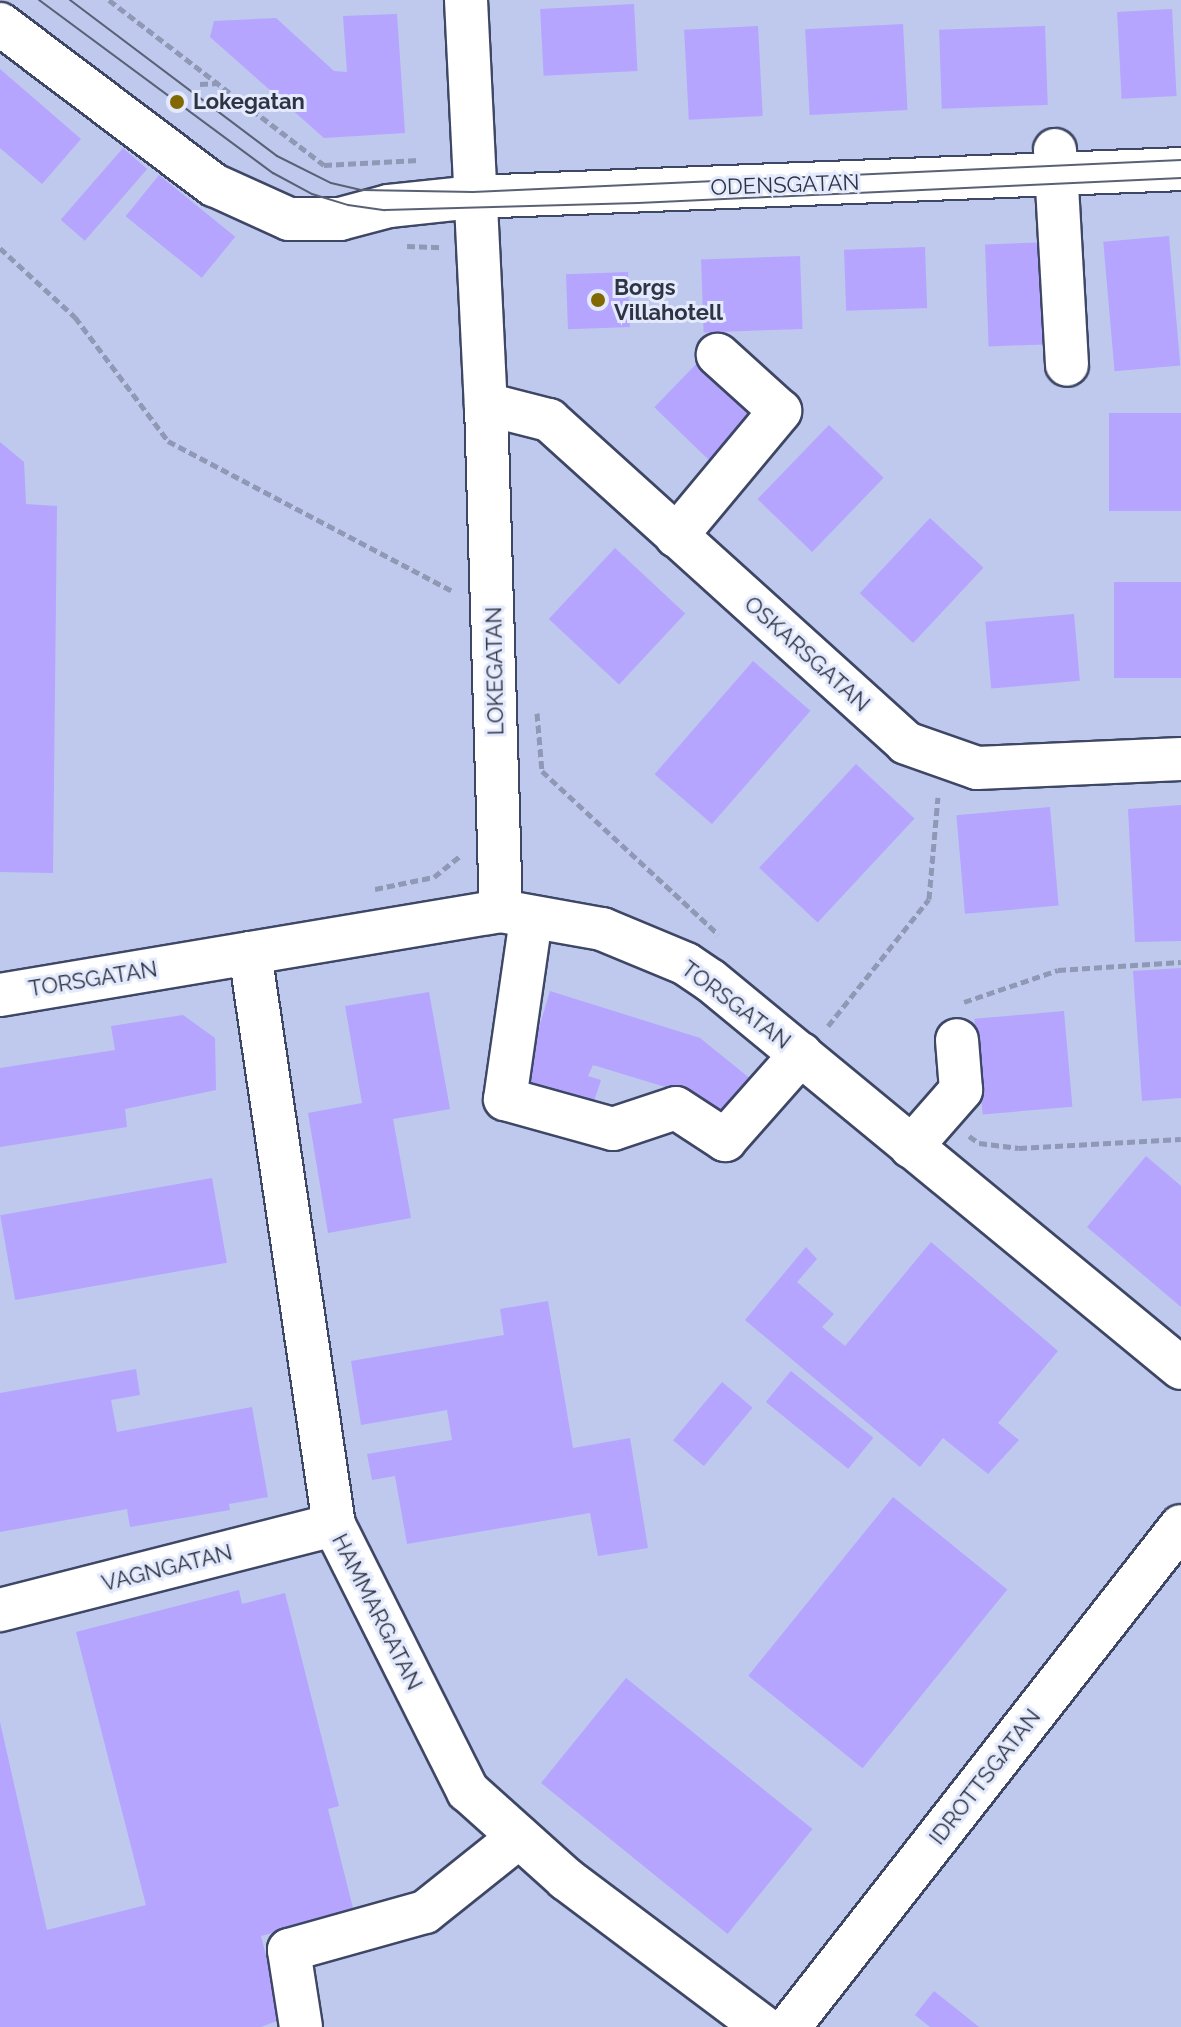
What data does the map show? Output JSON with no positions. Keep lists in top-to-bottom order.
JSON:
{
  "streets": {
    "street": [
      "OSKARSGATAN",
      "LOKEGATAN",
      "TORSGATAN",
      "VAGNGATAN",
      "HAMMARGATAN",
      "IDROTTSGATAN"
    ]
  },
  "crossings": [
    ["OSKARSGATAN", "LOKEGATAN"],
    ["LOKEGATAN", "TORSGATAN"],
    ["TORSGATAN", "HAMMARGATAN"],
    ["VAGNGATAN", "HAMMARGATAN"]
  ],
  "places": ["Lokegatan", "Borgs Villahotell"]
}
